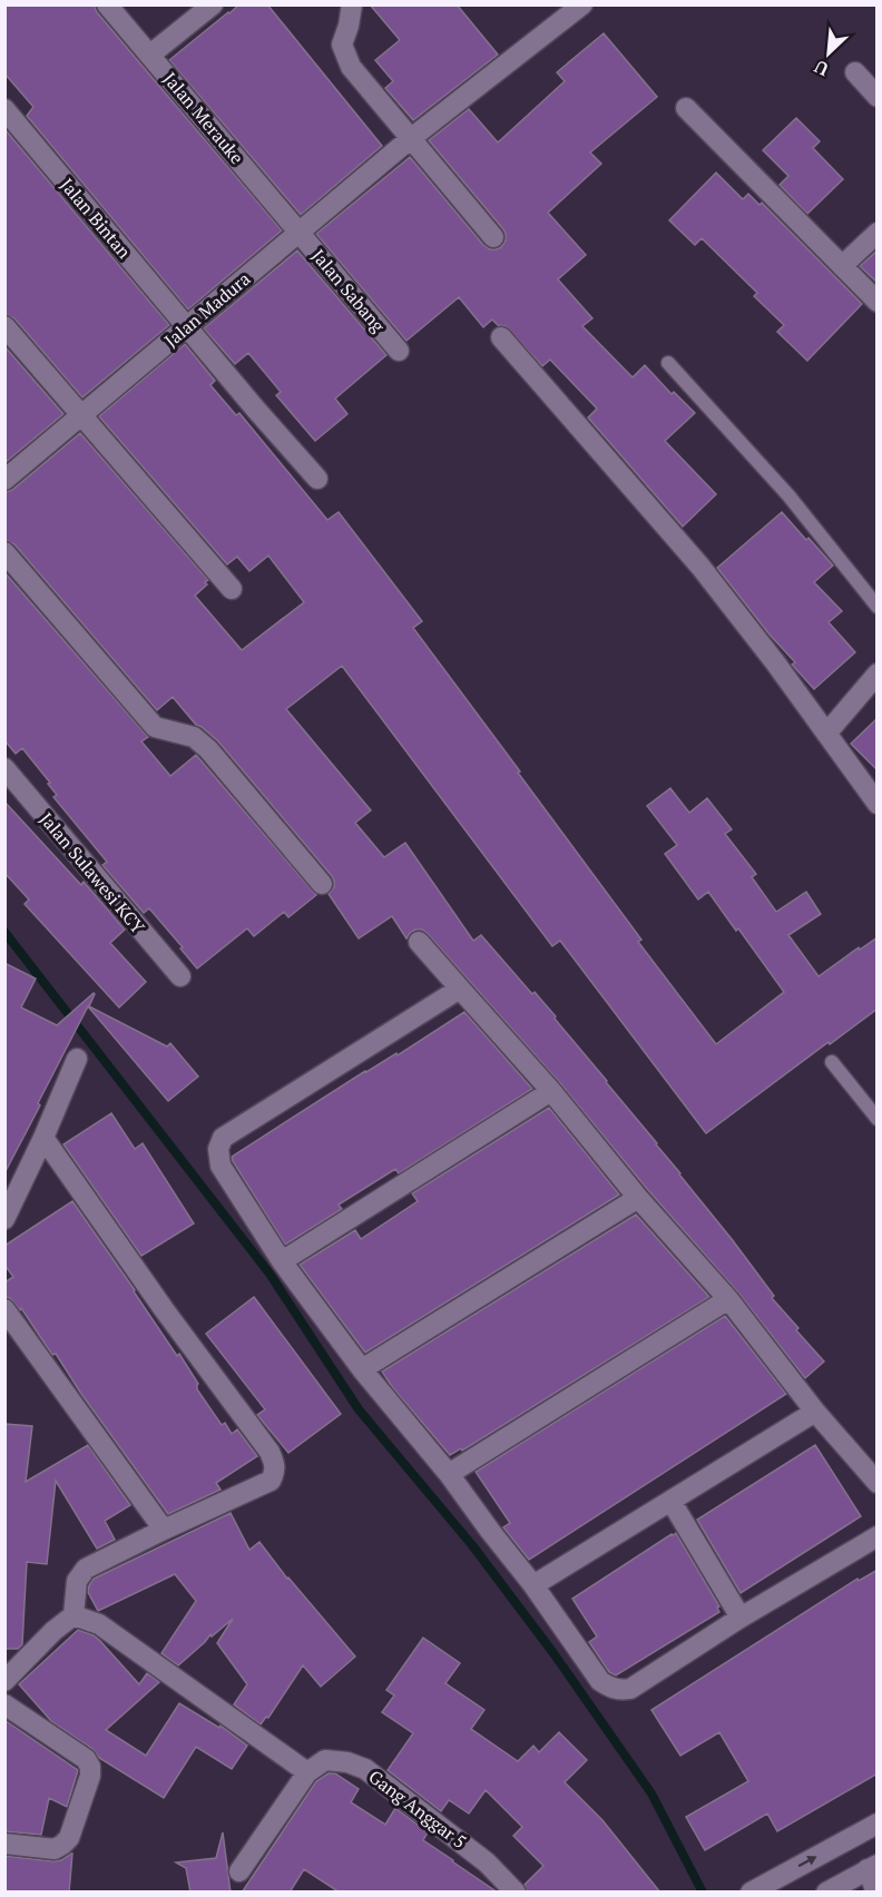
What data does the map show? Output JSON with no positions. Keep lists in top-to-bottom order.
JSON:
{
  "streets": {
    "street": [
      "Jalan Merauke",
      "Jalan Bintan",
      "Jalan Sabang",
      "Jalan Madura",
      "Jalan Sulawesi KCY",
      "Gang Anggar 5"
    ]
  },
  "crossings": [
    ["Jalan Merauke", "Jalan Sabang"],
    ["Jalan Merauke", "Jalan Madura"],
    ["Jalan Bintan", "Jalan Madura"],
    ["Jalan Sabang", "Jalan Madura"]
  ],
  "north": "bottom left"
}
